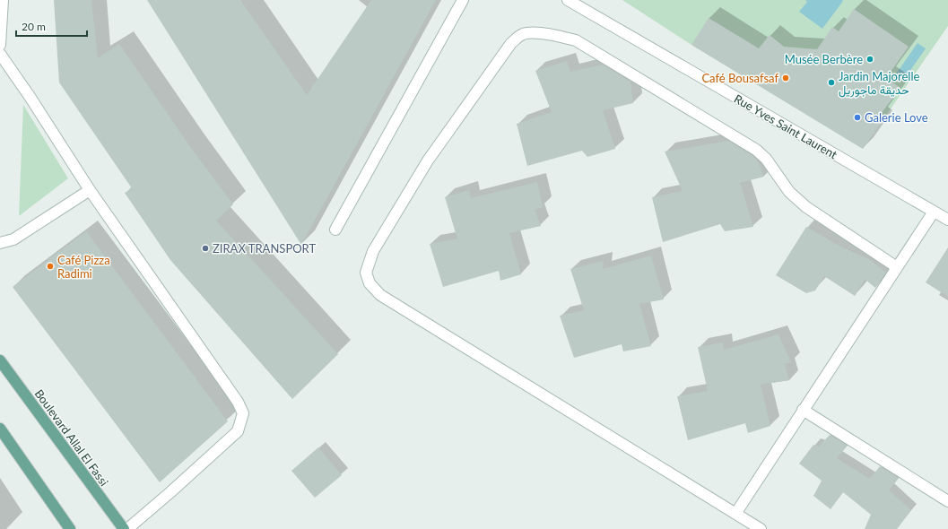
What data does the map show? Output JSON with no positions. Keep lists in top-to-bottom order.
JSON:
{
  "streets": {
    "main road": ["Boulevard Allal El Fassi"],
    "street": ["Rue Yves Saint Laurent"]
  },
  "places": [
    "Musée Berbère",
    "Café Bousafsaf",
    "Jardin Majorelle حديقة ماجوريل",
    "Galerie Love",
    "ZIRAX TRANSPORT",
    "Café Pizza Radimi"
  ],
  "scale_bar": "20 m"
}
